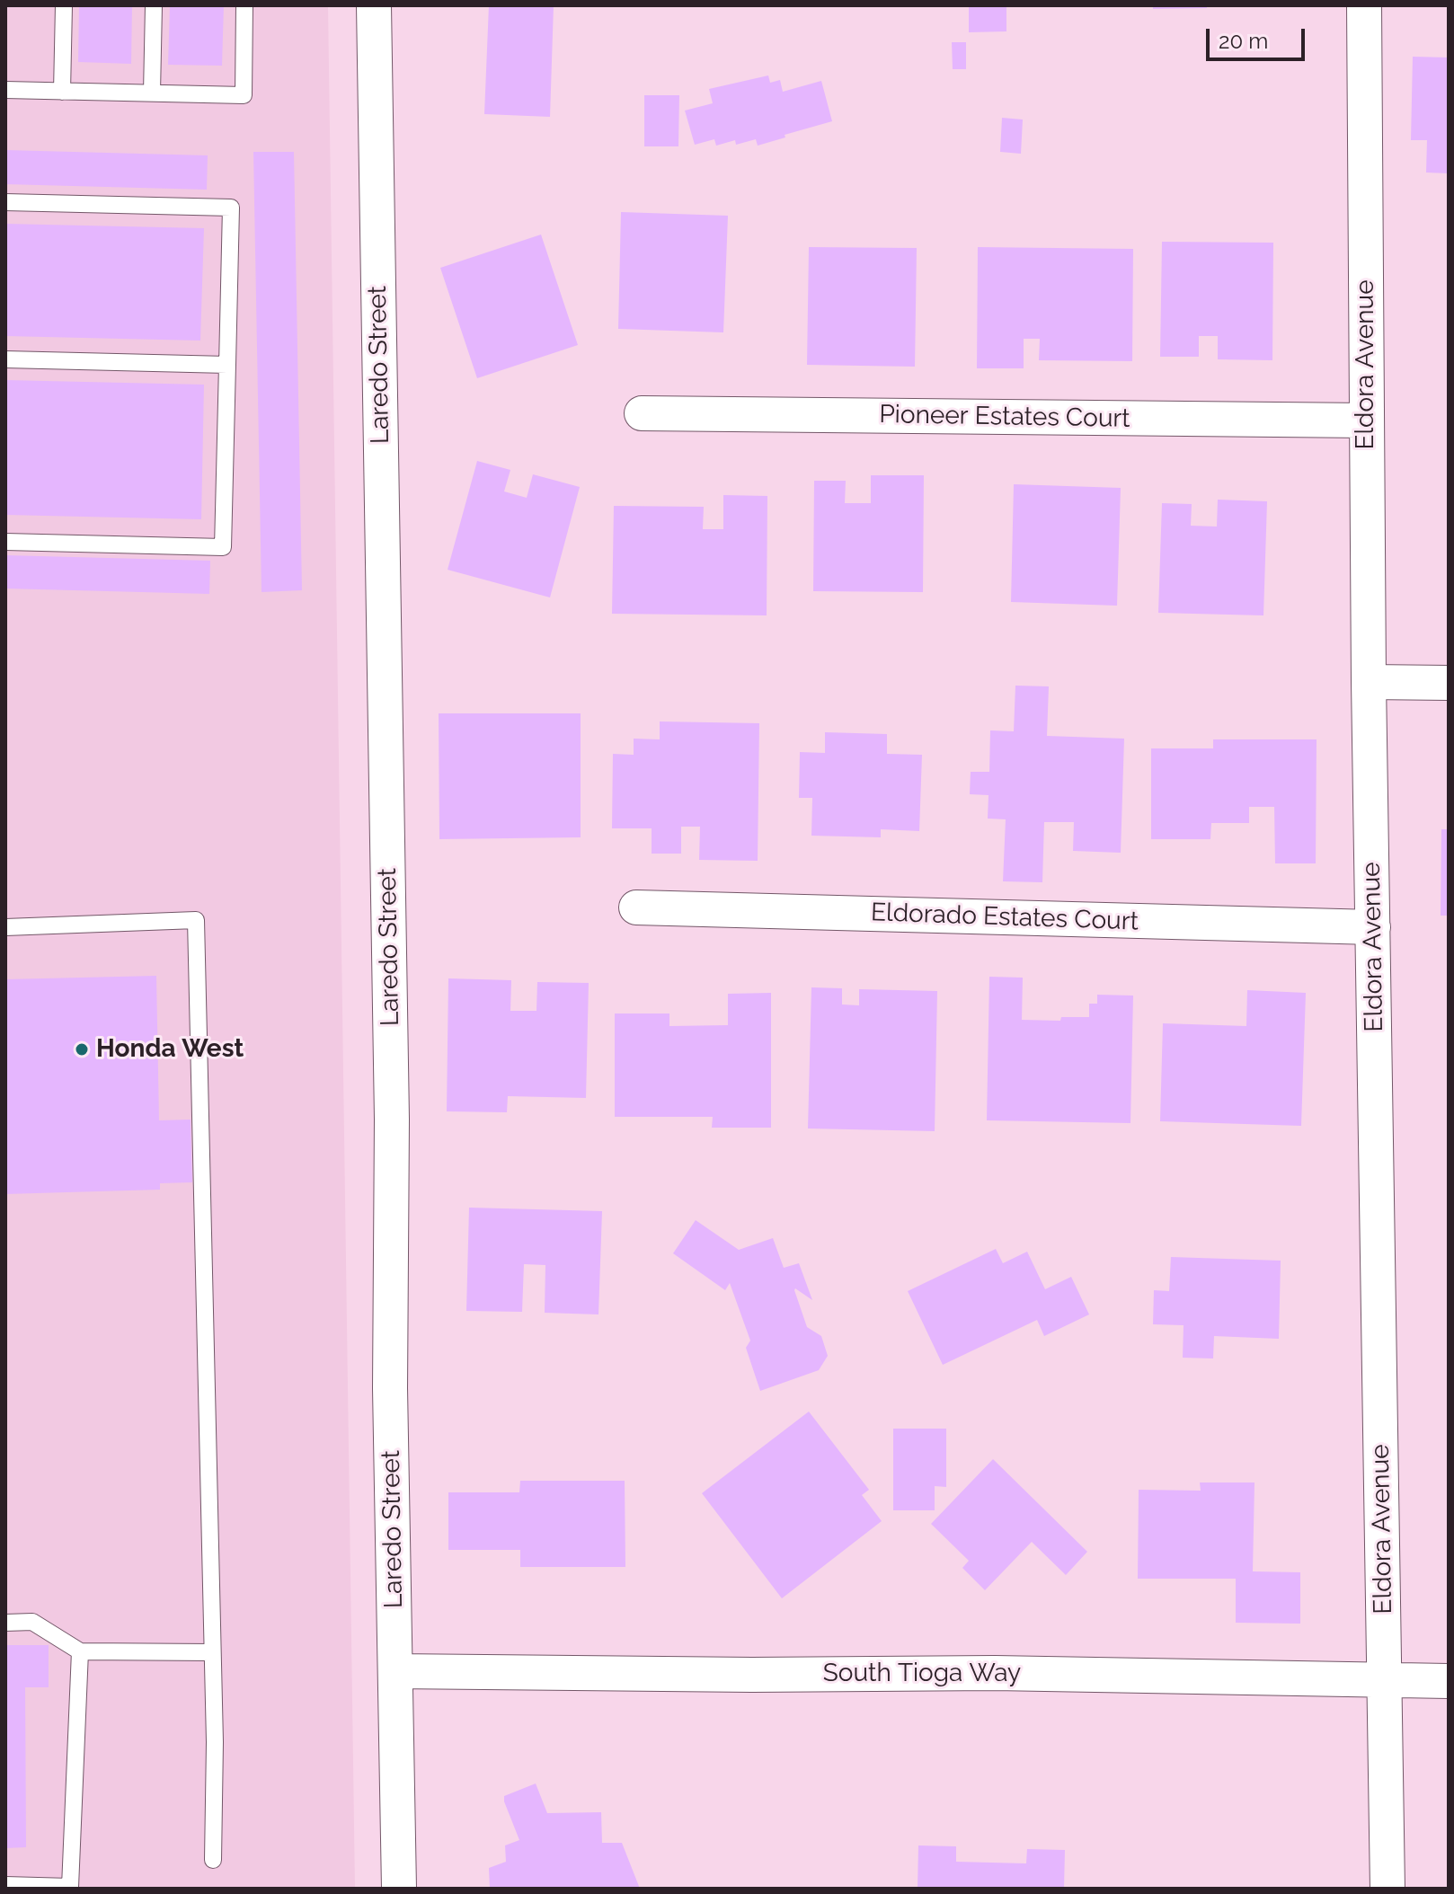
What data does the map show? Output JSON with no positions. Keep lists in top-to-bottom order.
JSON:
{
  "streets": {
    "street": [
      "Laredo Street",
      "Eldora Avenue",
      "Pioneer Estates Court",
      "Eldorado Estates Court",
      "South Tioga Way"
    ]
  },
  "crossings": [
    ["Laredo Street", "South Tioga Way"],
    ["Eldora Avenue", "Pioneer Estates Court"],
    ["Eldora Avenue", "Eldorado Estates Court"],
    ["Eldora Avenue", "South Tioga Way"]
  ],
  "places": ["Honda West"],
  "scale_bar": "20 m"
}
